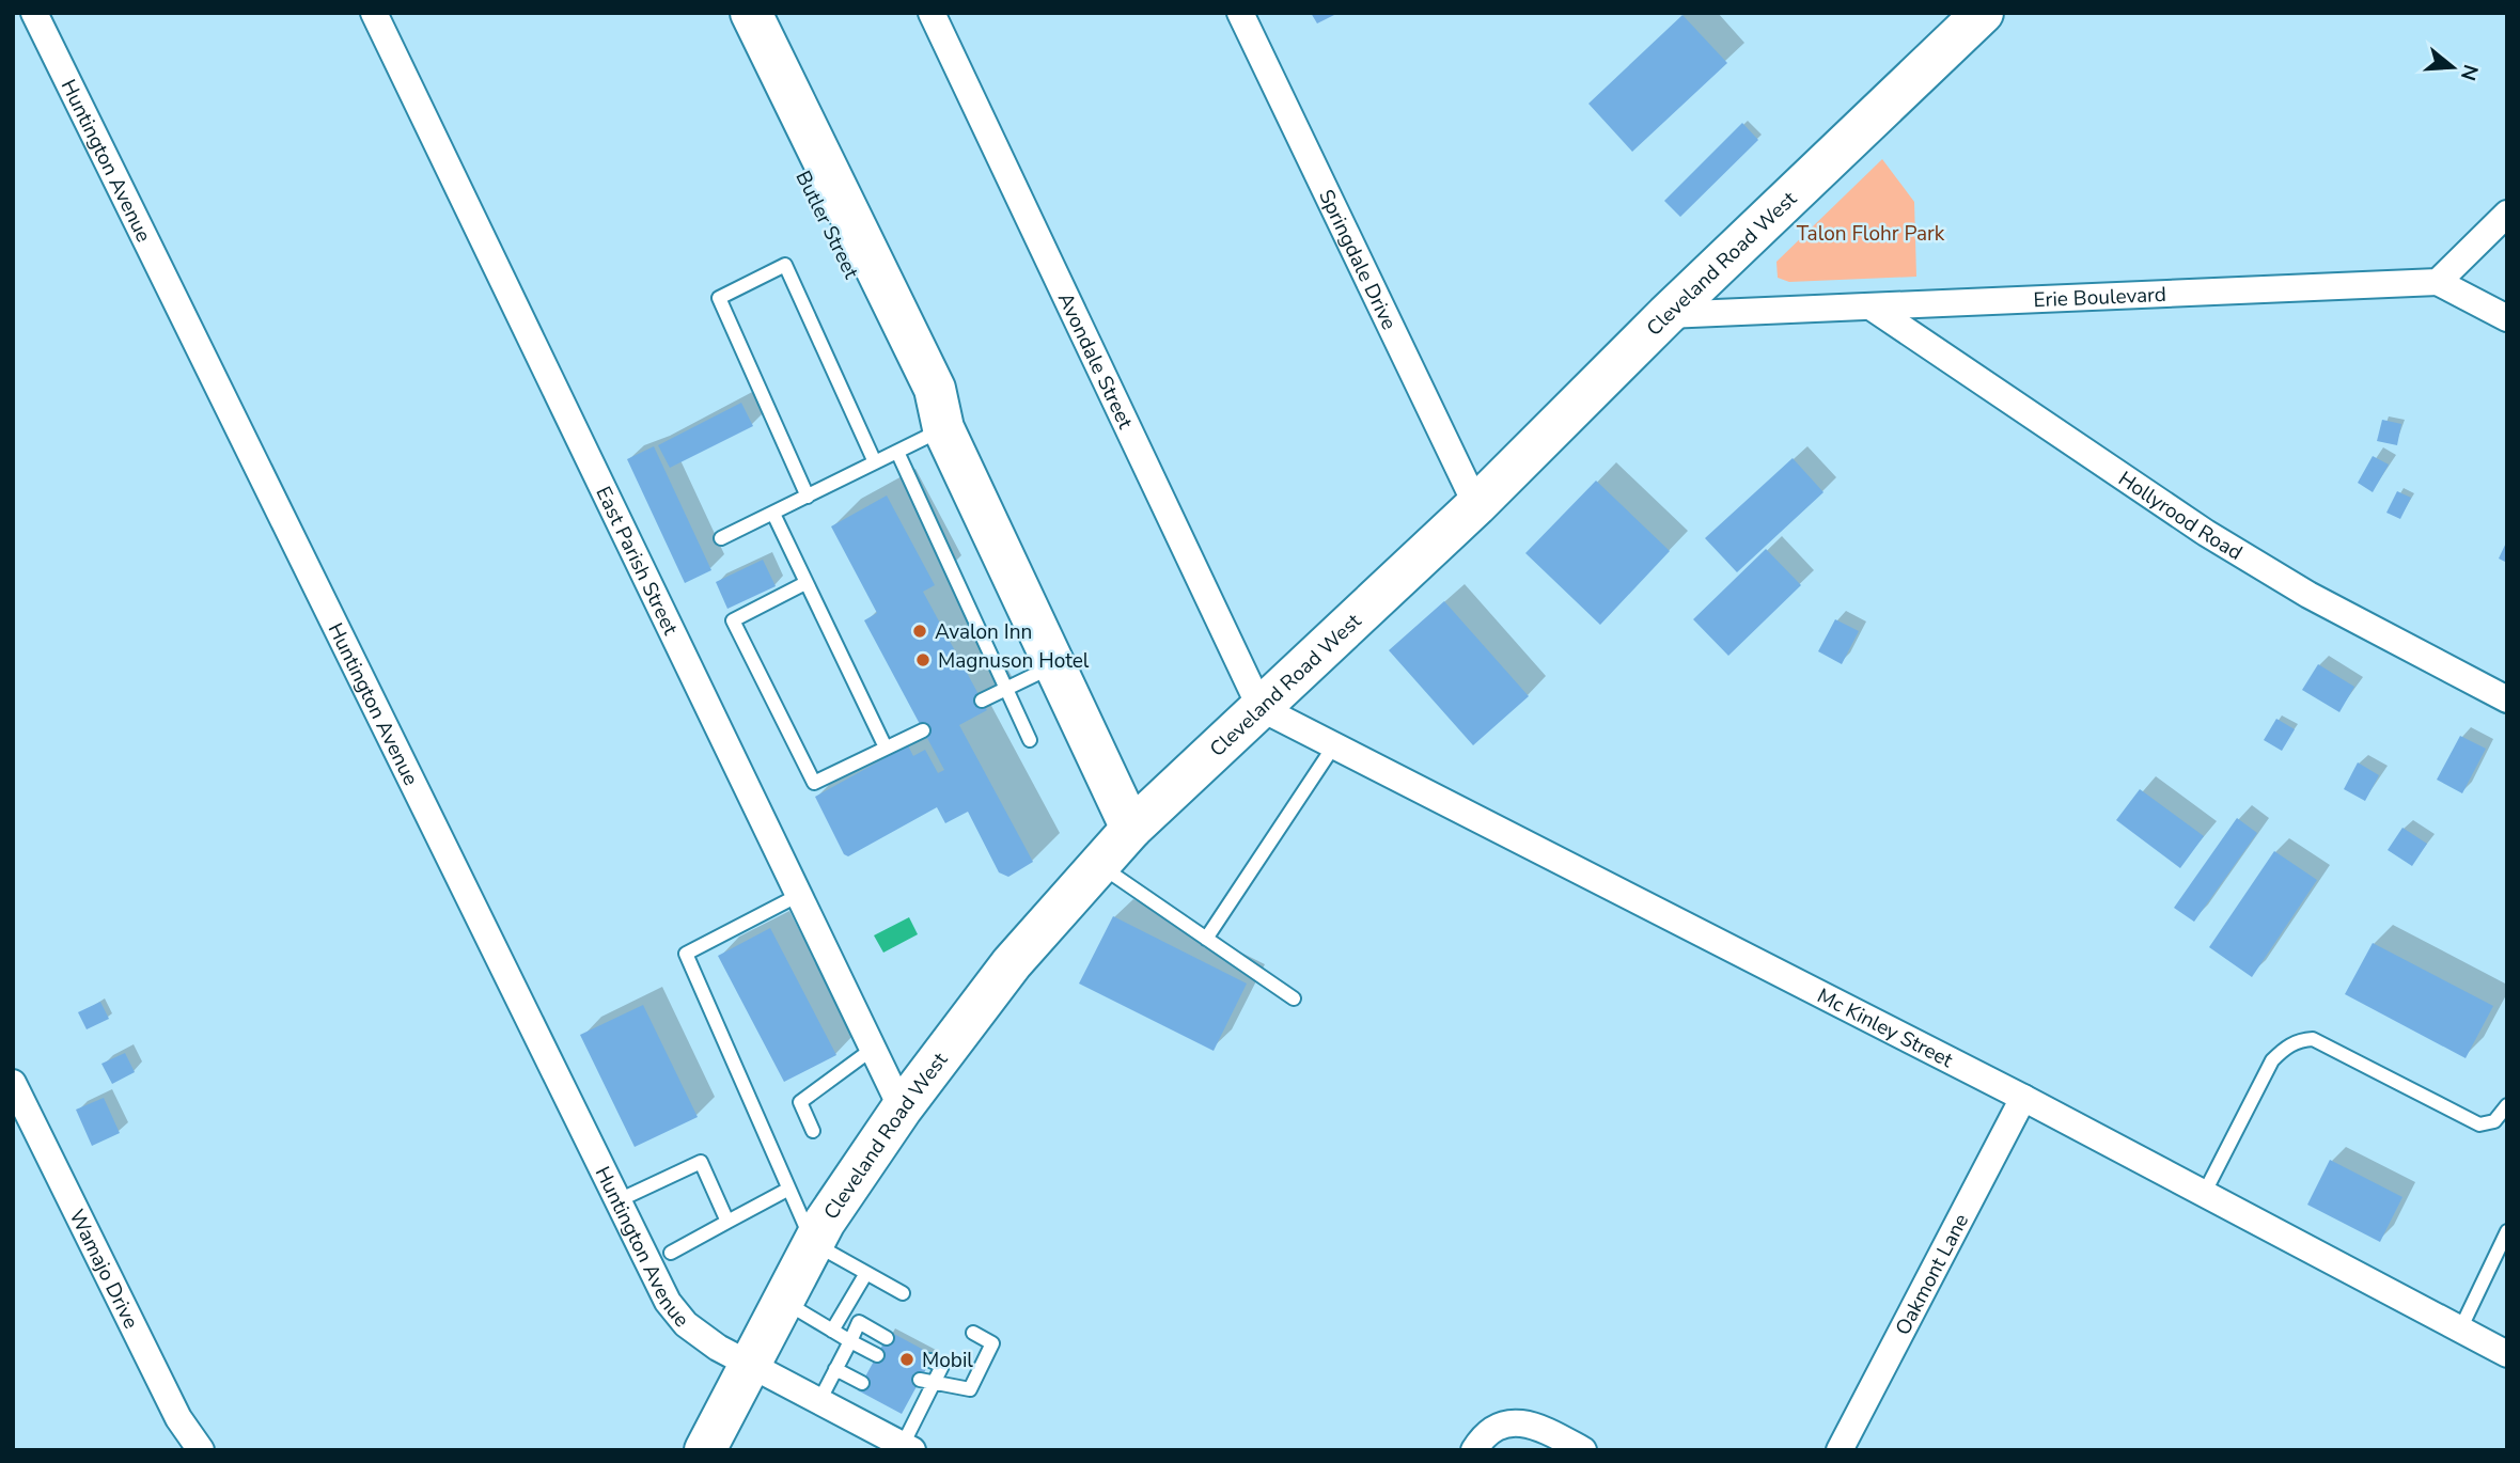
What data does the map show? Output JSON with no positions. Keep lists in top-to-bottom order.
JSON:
{
  "streets": {
    "main road": ["Butler Street", "Cleveland Road West"],
    "street": [
      "Huntington Avenue",
      "Springdale Drive",
      "Erie Boulevard",
      "Avondale Street",
      "Hollyrood Road",
      "East Parish Street",
      "Mc Kinley Street",
      "Wamajo Drive",
      "Oakmont Lane"
    ]
  },
  "crossings": [
    ["Huntington Avenue", "Cleveland Road West"],
    ["Butler Street", "Cleveland Road West"],
    ["Springdale Drive", "Cleveland Road West"],
    ["Cleveland Road West", "Erie Boulevard"],
    ["Cleveland Road West", "Avondale Street"],
    ["Cleveland Road West", "East Parish Street"],
    ["Cleveland Road West", "Mc Kinley Street"],
    ["Erie Boulevard", "Hollyrood Road"],
    ["Avondale Street", "Mc Kinley Street"],
    ["Mc Kinley Street", "Oakmont Lane"]
  ],
  "parks": ["Talon Flohr Park"],
  "places": ["Avalon Inn", "Magnuson Hotel", "Mobil"],
  "north": "right"
}
